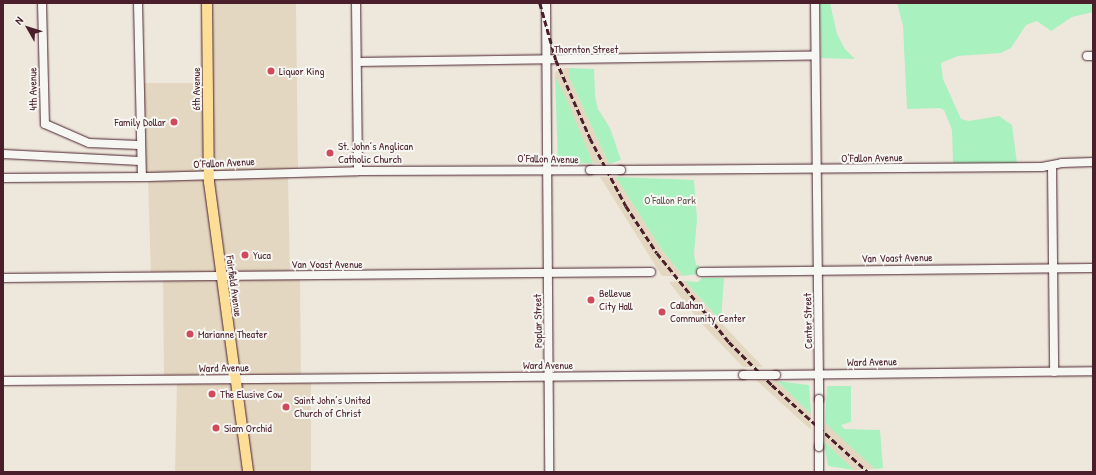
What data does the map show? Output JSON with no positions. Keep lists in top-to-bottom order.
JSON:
{
  "streets": {
    "main road": ["6th Avenue", "Fairfield Avenue"],
    "street": [
      "Thornton Street",
      "4th Avenue",
      "O’Fallon Avenue",
      "Van Voast Avenue",
      "Poplar Street",
      "Center Street",
      "Ward Avenue"
    ]
  },
  "crossings": [
    ["Thornton Street", "Poplar Street"],
    ["Thornton Street", "Center Street"],
    ["6th Avenue", "O’Fallon Avenue"],
    ["6th Avenue", "Fairfield Avenue"],
    ["O’Fallon Avenue", "Fairfield Avenue"],
    ["O’Fallon Avenue", "Poplar Street"],
    ["O’Fallon Avenue", "Center Street"],
    ["Van Voast Avenue", "Fairfield Avenue"],
    ["Van Voast Avenue", "Poplar Street"],
    ["Van Voast Avenue", "Center Street"],
    ["Fairfield Avenue", "Ward Avenue"],
    ["Poplar Street", "Ward Avenue"],
    ["Center Street", "Ward Avenue"]
  ],
  "parks": ["O'Fallon Park"],
  "places": [
    "Liquor King",
    "Family Dollar",
    "St. John’s Anglican Catholic Church",
    "Yuca",
    "Bellevue City Hall",
    "Callahan Community Center",
    "Marianne Theater",
    "The Elusive Cow",
    "Saint John’s United Church of Christ",
    "Siam Orchid"
  ],
  "north": "top left"
}
